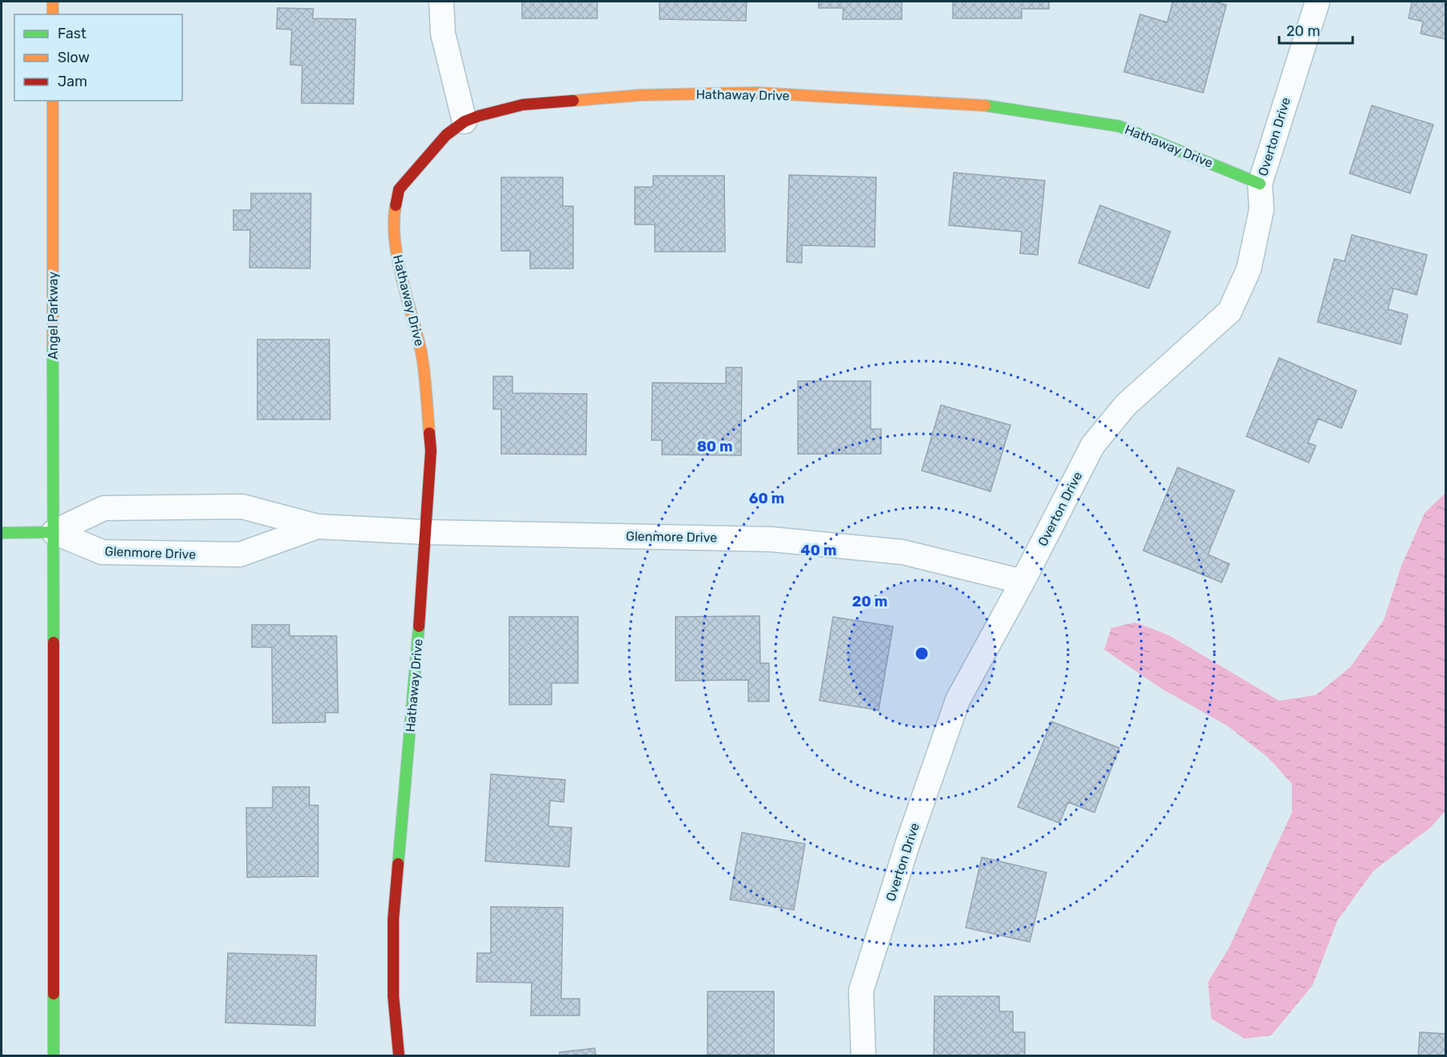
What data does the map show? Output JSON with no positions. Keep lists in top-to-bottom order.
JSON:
{
  "streets": {
    "street": [
      "Hathaway Drive",
      "Overton Drive",
      "Angel Parkway",
      "Glenmore Drive"
    ]
  },
  "crossings": [
    ["Hathaway Drive", "Overton Drive"],
    ["Hathaway Drive", "Glenmore Drive"],
    ["Overton Drive", "Glenmore Drive"],
    ["Angel Parkway", "Glenmore Drive"]
  ],
  "legend": ["Fast", "Slow", "Jam"],
  "scale_bar": "20 m",
  "rings": [
    "80 m",
    "60 m",
    "40 m",
    "20 m"
  ]
}
